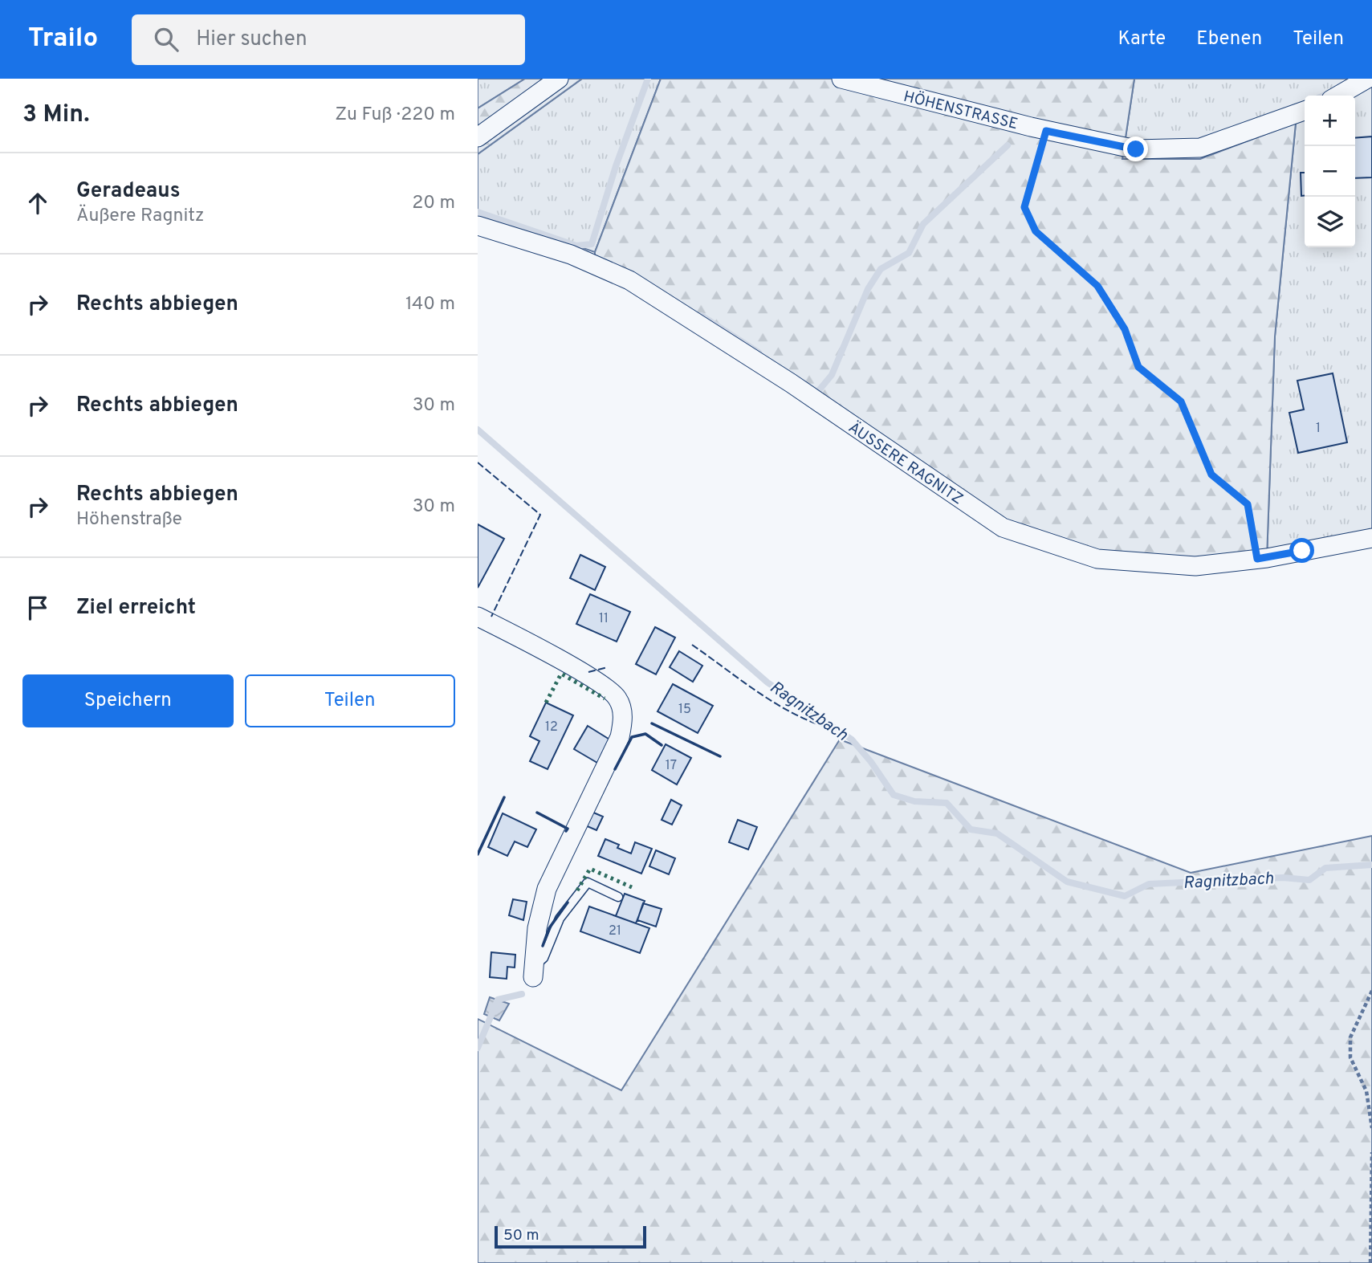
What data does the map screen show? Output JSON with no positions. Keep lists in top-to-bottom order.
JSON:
{
  "streets": {
    "street": ["HÖHENSTRASSE", "ÄUSSERE RAGNITZ"]
  },
  "water": ["Ragnitzbach"],
  "house_numbers": [
    "1",
    "11",
    "15",
    "12",
    "17",
    "21"
  ],
  "scale_bar": "50 m",
  "page": {
    "header": "Trailo",
    "search": "Hier suchen",
    "nav": ["Karte", "Ebenen", "Teilen"],
    "heading": ["3 Min.", "Zu Fuß · 220 m"],
    "map_buttons": ["+", "−"],
    "list": [
      ["Geradeaus", "Äußere Ragnitz", "20 m"],
      ["Rechts abbiegen", "140 m"],
      ["Rechts abbiegen", "30 m"],
      ["Rechts abbiegen", "Höhenstraße", "30 m"],
      "Ziel erreicht"
    ],
    "buttons": ["Speichern", "Teilen"],
    "scale": "50 m"
  }
}
